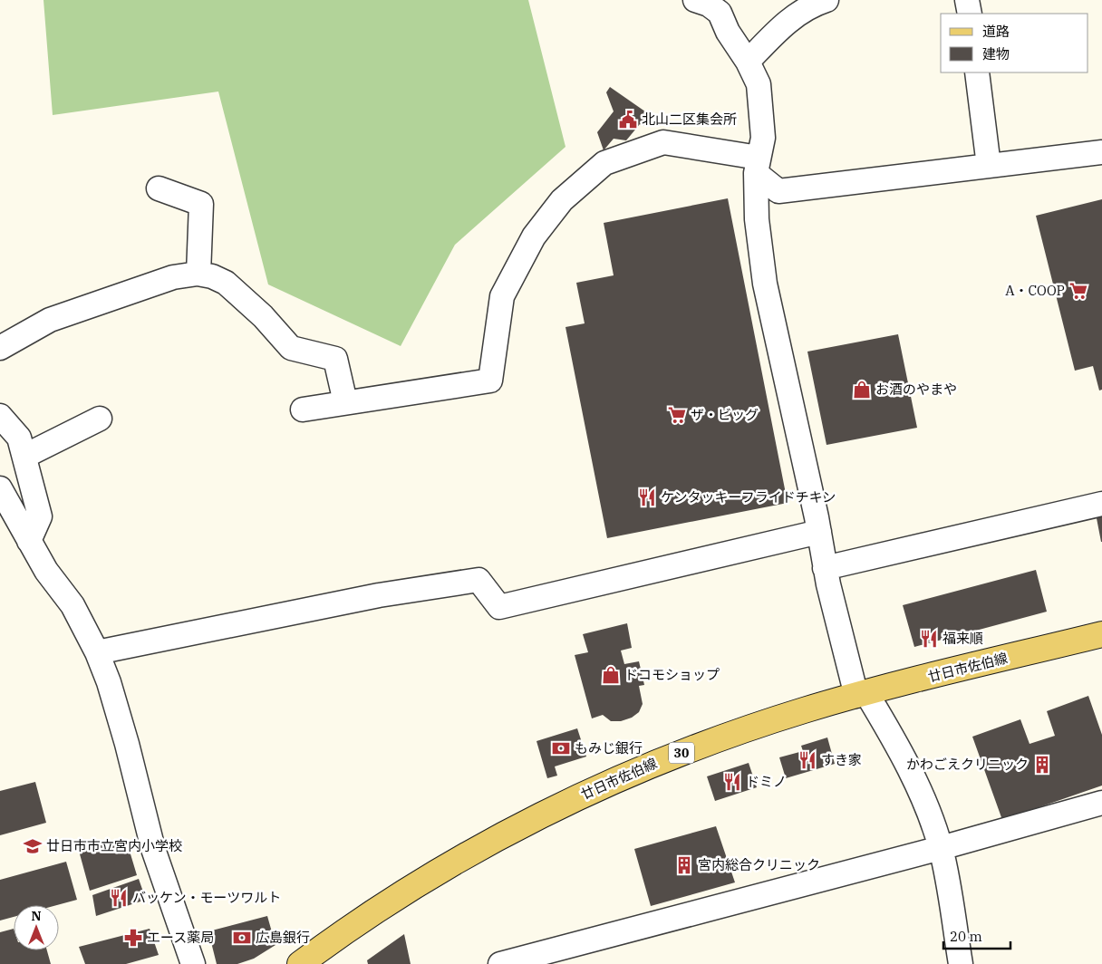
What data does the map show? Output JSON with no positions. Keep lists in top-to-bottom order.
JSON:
{
  "streets": {
    "main road": ["廿日市佐伯線", "30"]
  },
  "places": {
    "public building": ["北山二区集会所"],
    "supermarket": ["A・COOP", "ザ・ビッグ"],
    "shop": ["お酒のやまや", "ドコモショップ"],
    "restaurant": [
      "ケンタッキーフライドチキン",
      "福来順",
      "すき家",
      "ドミノ",
      "バッケン・モーツワルト"
    ],
    "bank": ["もみじ銀行", "広島銀行"],
    "building": ["かわごえクリニック", "宮内総合クリニック"],
    "school or university": ["廿日市市立宮内小学校"],
    "pharmacy": ["エース薬局"]
  },
  "legend": ["道路", "建物"],
  "scale_bar": "20 m",
  "north": "top"
}
